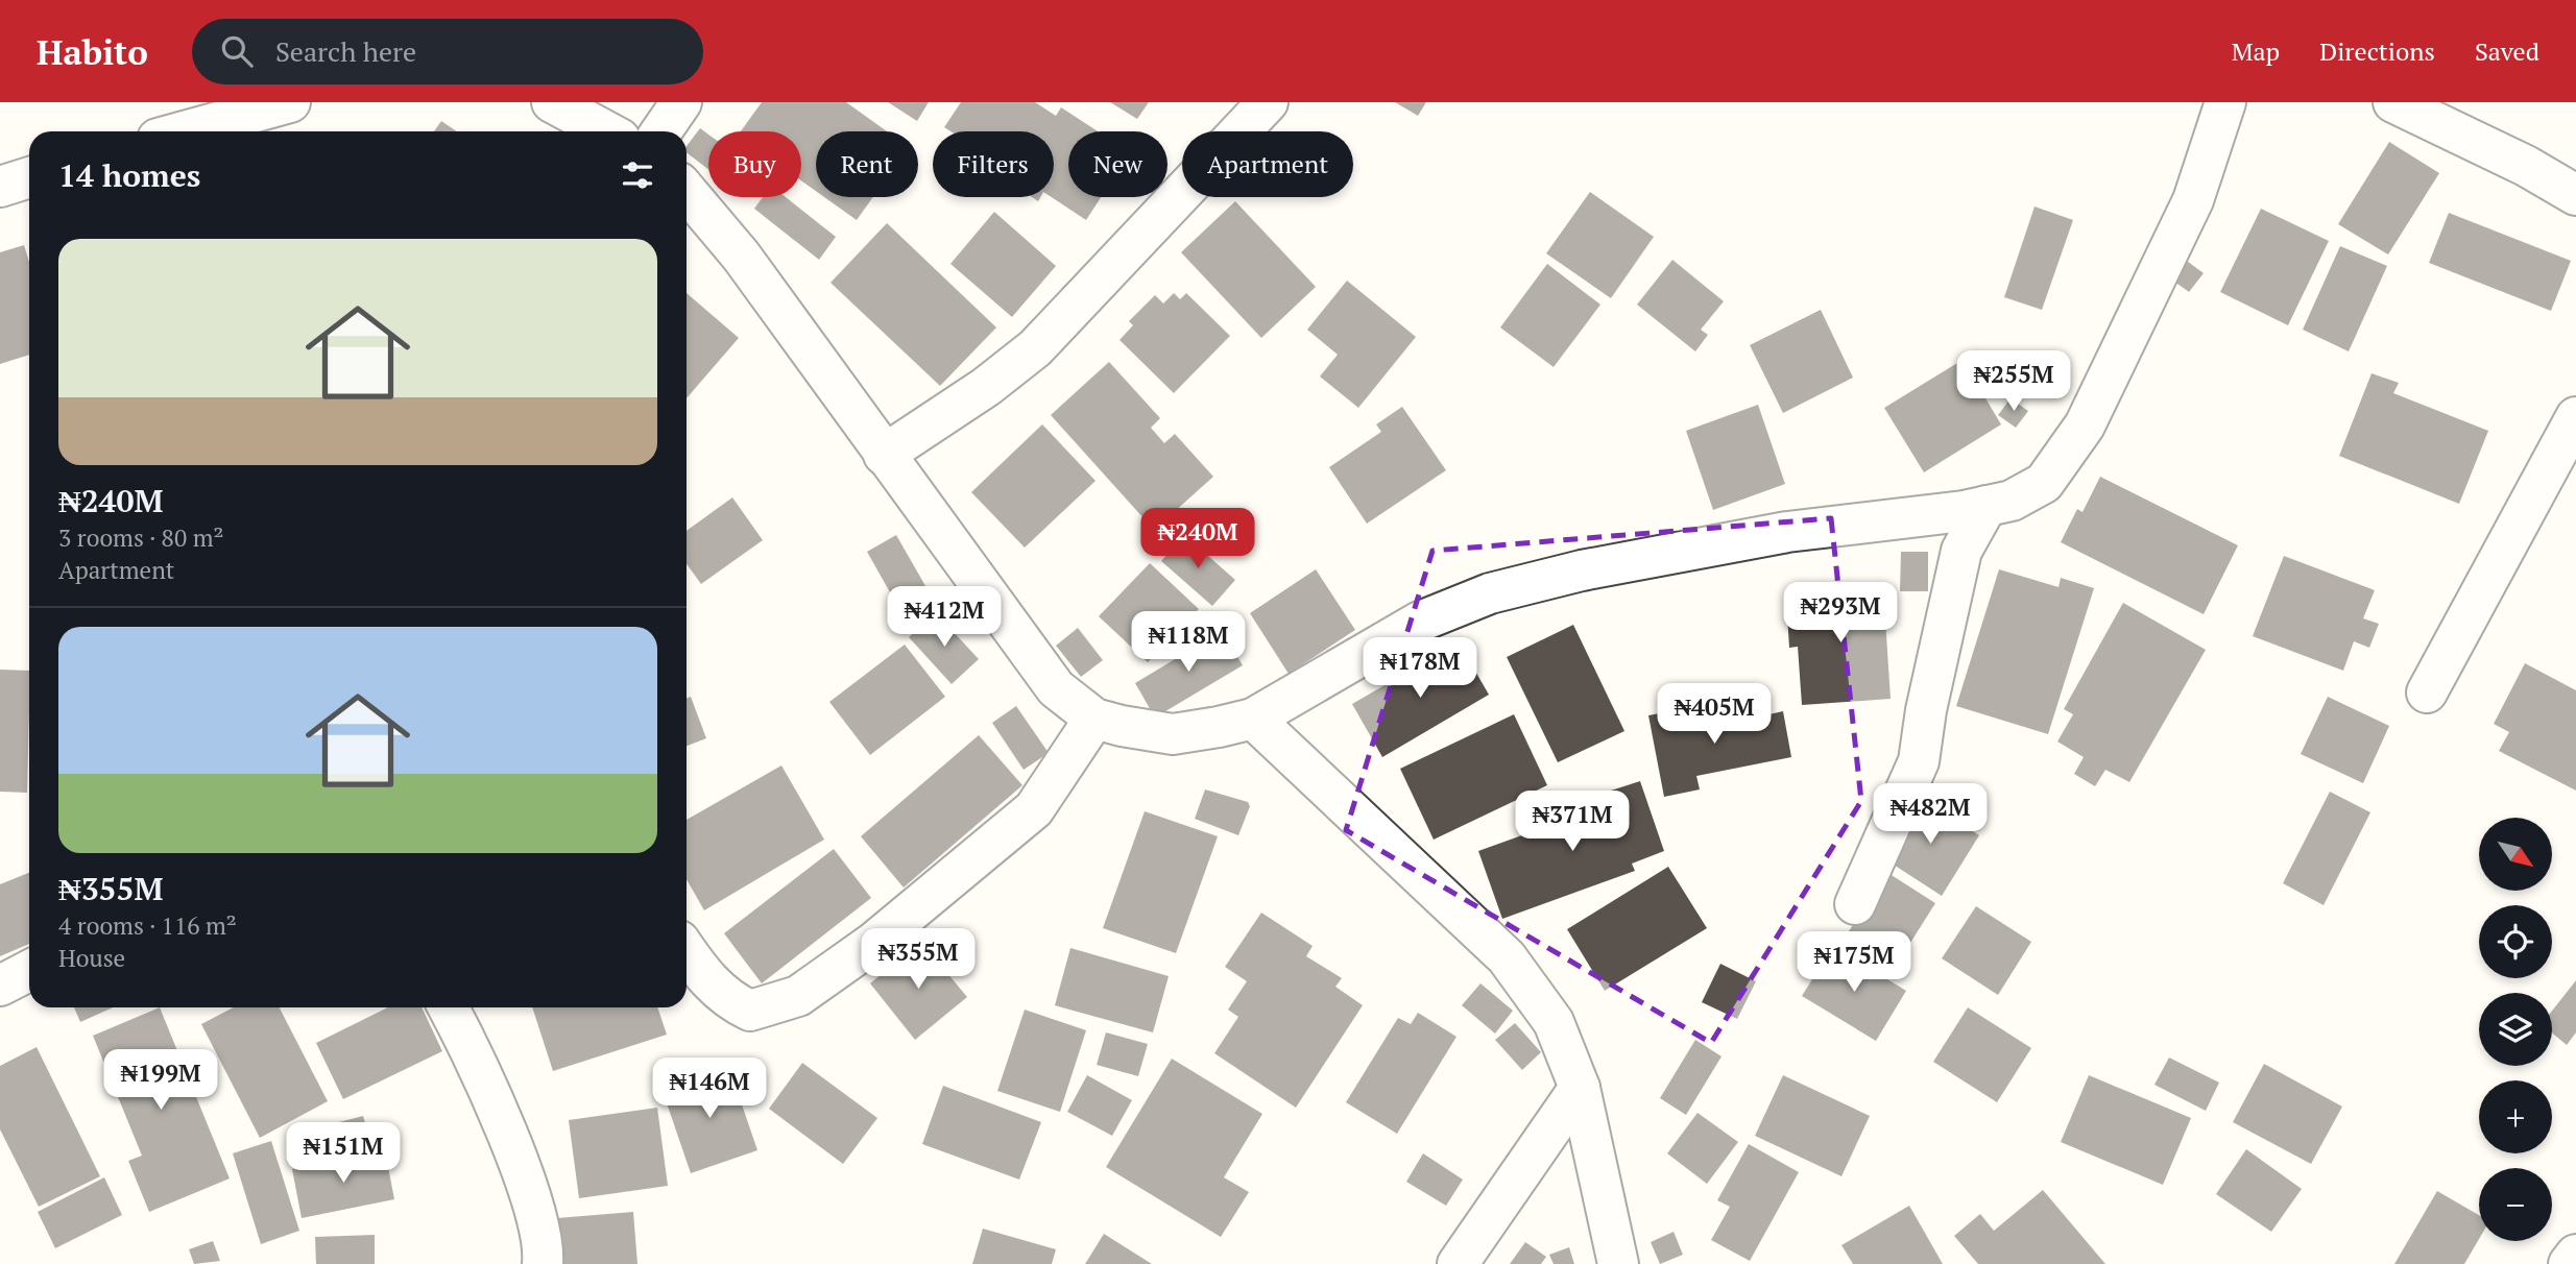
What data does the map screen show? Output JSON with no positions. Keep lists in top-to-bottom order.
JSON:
{
  "north": "bottom right",
  "page": {
    "header": "Habito",
    "search": "Search here",
    "nav": ["Map", "Directions", "Saved"],
    "chip": [
      "Buy",
      "Rent",
      "Filters",
      "New",
      "Apartment"
    ],
    "heading": "14 homes",
    "list": [
      {
        "name": "₦240M",
        "note": "3 rooms · 80 m² · Apartment"
      },
      {
        "name": "₦355M",
        "note": "4 rooms · 116 m² · House"
      }
    ],
    "price": [
      "₦255M",
      "₦240M",
      "₦293M",
      "₦412M",
      "₦118M",
      "₦178M",
      "₦405M",
      "₦482M",
      "₦371M",
      "₦355M",
      "₦175M",
      "₦199M",
      "₦146M",
      "₦151M"
    ],
    "map_buttons": ["+", "−"]
  }
}
